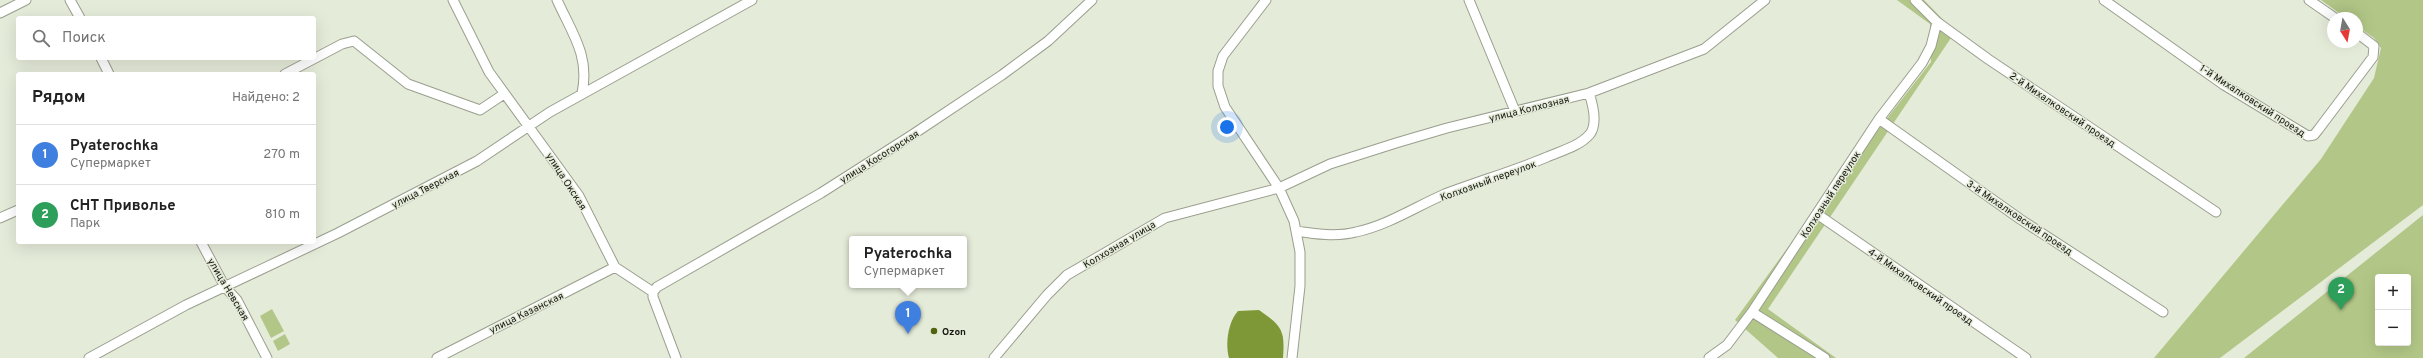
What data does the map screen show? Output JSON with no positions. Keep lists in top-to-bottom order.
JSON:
{
  "streets": {
    "street": [
      "1-й Михалковский проезд",
      "улица Колхозная",
      "2-й Михалковский проезд",
      "улица Косогорская",
      "Колхозный переулок",
      "улица Окская",
      "улица Тверская",
      "3-й Михалковский проезд",
      "Колхозная улица",
      "4-й Михалковский проезд",
      "улица Невская",
      "улица Казанская"
    ]
  },
  "crossings": [
    ["улица Колхозная", "Колхозный переулок"],
    ["улица Колхозная", "Колхозная улица"],
    ["2-й Михалковский проезд", "Колхозный переулок"],
    ["Колхозный переулок", "3-й Михалковский проезд"],
    ["Колхозный переулок", "4-й Михалковский проезд"],
    ["улица Окская", "улица Тверская"],
    ["улица Окская", "улица Казанская"],
    ["улица Тверская", "улица Невская"]
  ],
  "places": ["Ozon"],
  "north": "bottom",
  "page": {
    "search": "Поиск",
    "heading": ["Рядом", "Найдено: 2"],
    "list": [
      {
        "mark": "1",
        "name": "Pyaterochka",
        "note": "Супермаркет",
        "value": "270 m"
      },
      {
        "mark": "2",
        "name": "СНТ Приволье",
        "note": "Парк",
        "value": "810 m"
      }
    ],
    "popup": ["Pyaterochka", "Супермаркет"],
    "map_buttons": ["+", "−"],
    "pins": ["2", "1"]
  }
}
